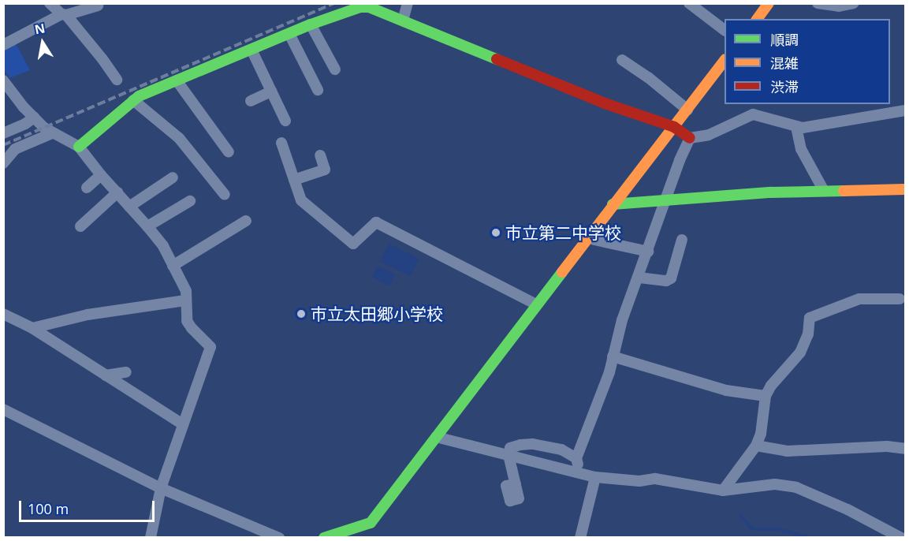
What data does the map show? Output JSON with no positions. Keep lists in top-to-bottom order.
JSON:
{
  "places": ["市立第二中学校", "市立太田郷小学校"],
  "legend": ["順調", "混雑", "渋滞"],
  "scale_bar": "100 m",
  "north": "top"
}
